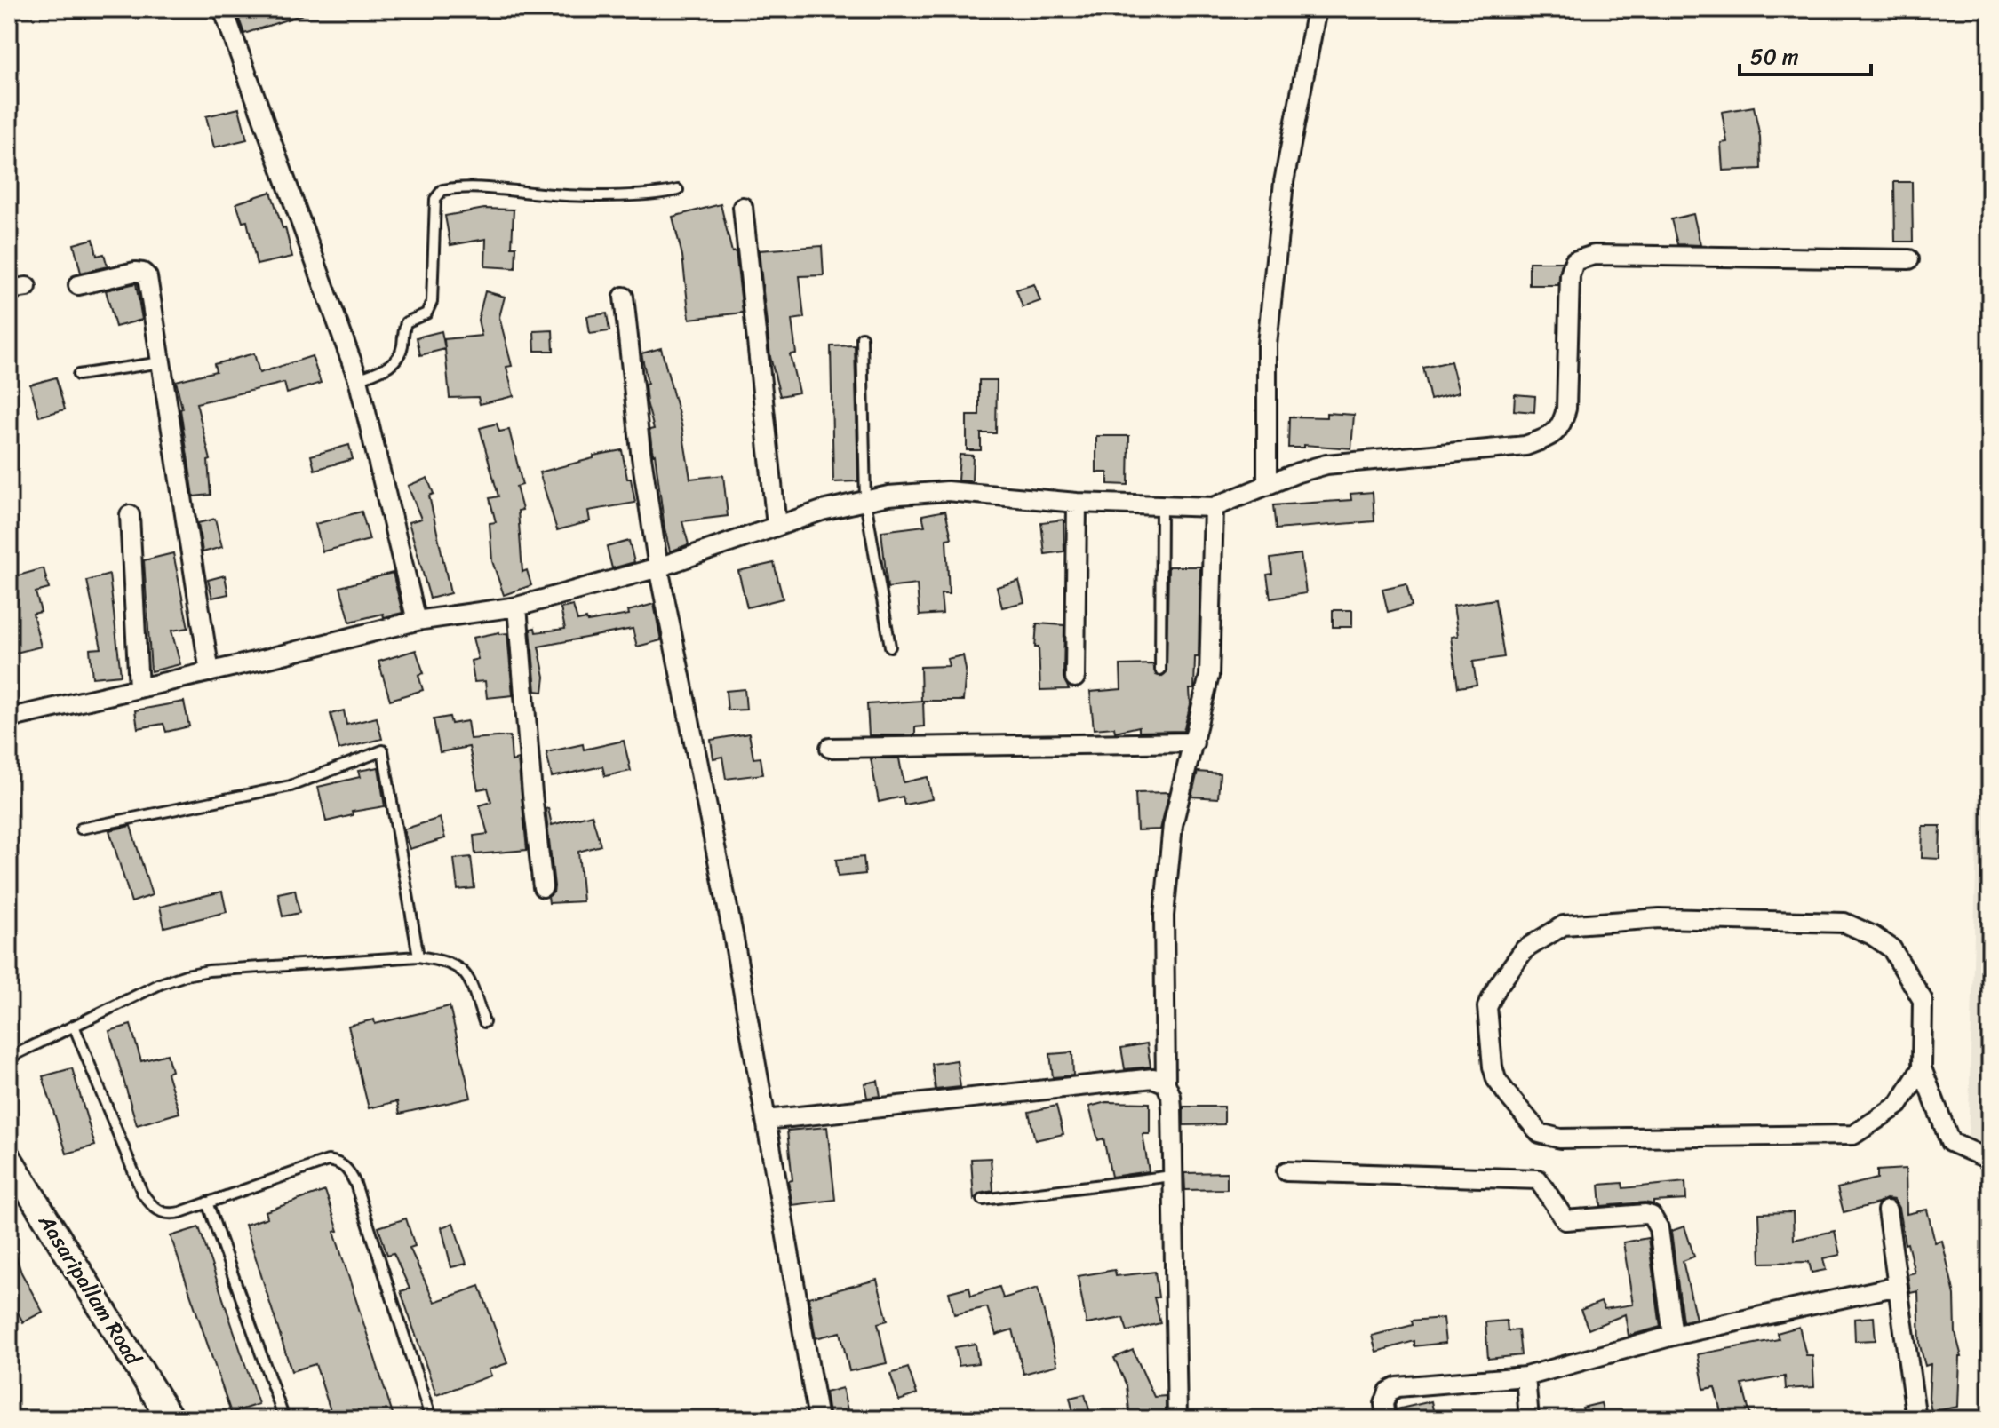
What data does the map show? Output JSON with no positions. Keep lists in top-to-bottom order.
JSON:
{
  "streets": {
    "main road": ["Aasaripallam Road"]
  },
  "scale_bar": "50 m"
}
